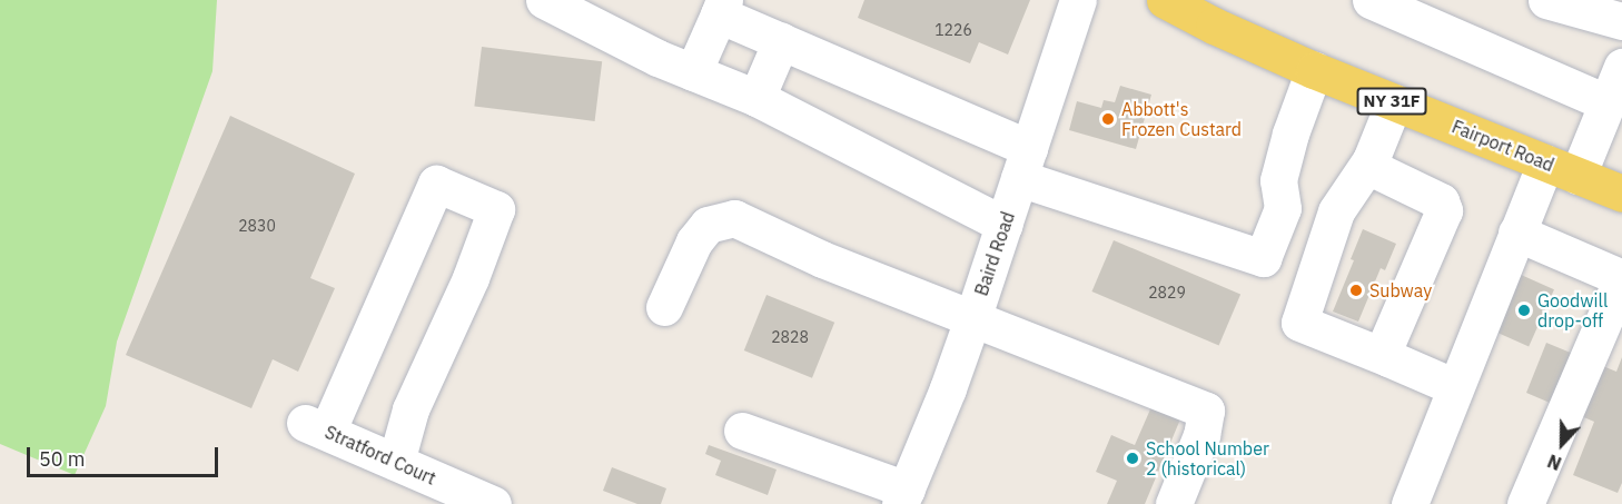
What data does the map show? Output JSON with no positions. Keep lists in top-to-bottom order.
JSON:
{
  "streets": {
    "main road": ["NY 31F", "Fairport Road"],
    "street": ["Baird Road", "Stratford Court"]
  },
  "places": [
    "Abbott's Frozen Custard",
    "Subway",
    "Goodwill drop-off",
    "School Number 2 (historical)"
  ],
  "house_numbers": [
    "1226",
    "2830",
    "2829",
    "2828"
  ],
  "scale_bar": "50 m",
  "north": "bottom"
}
